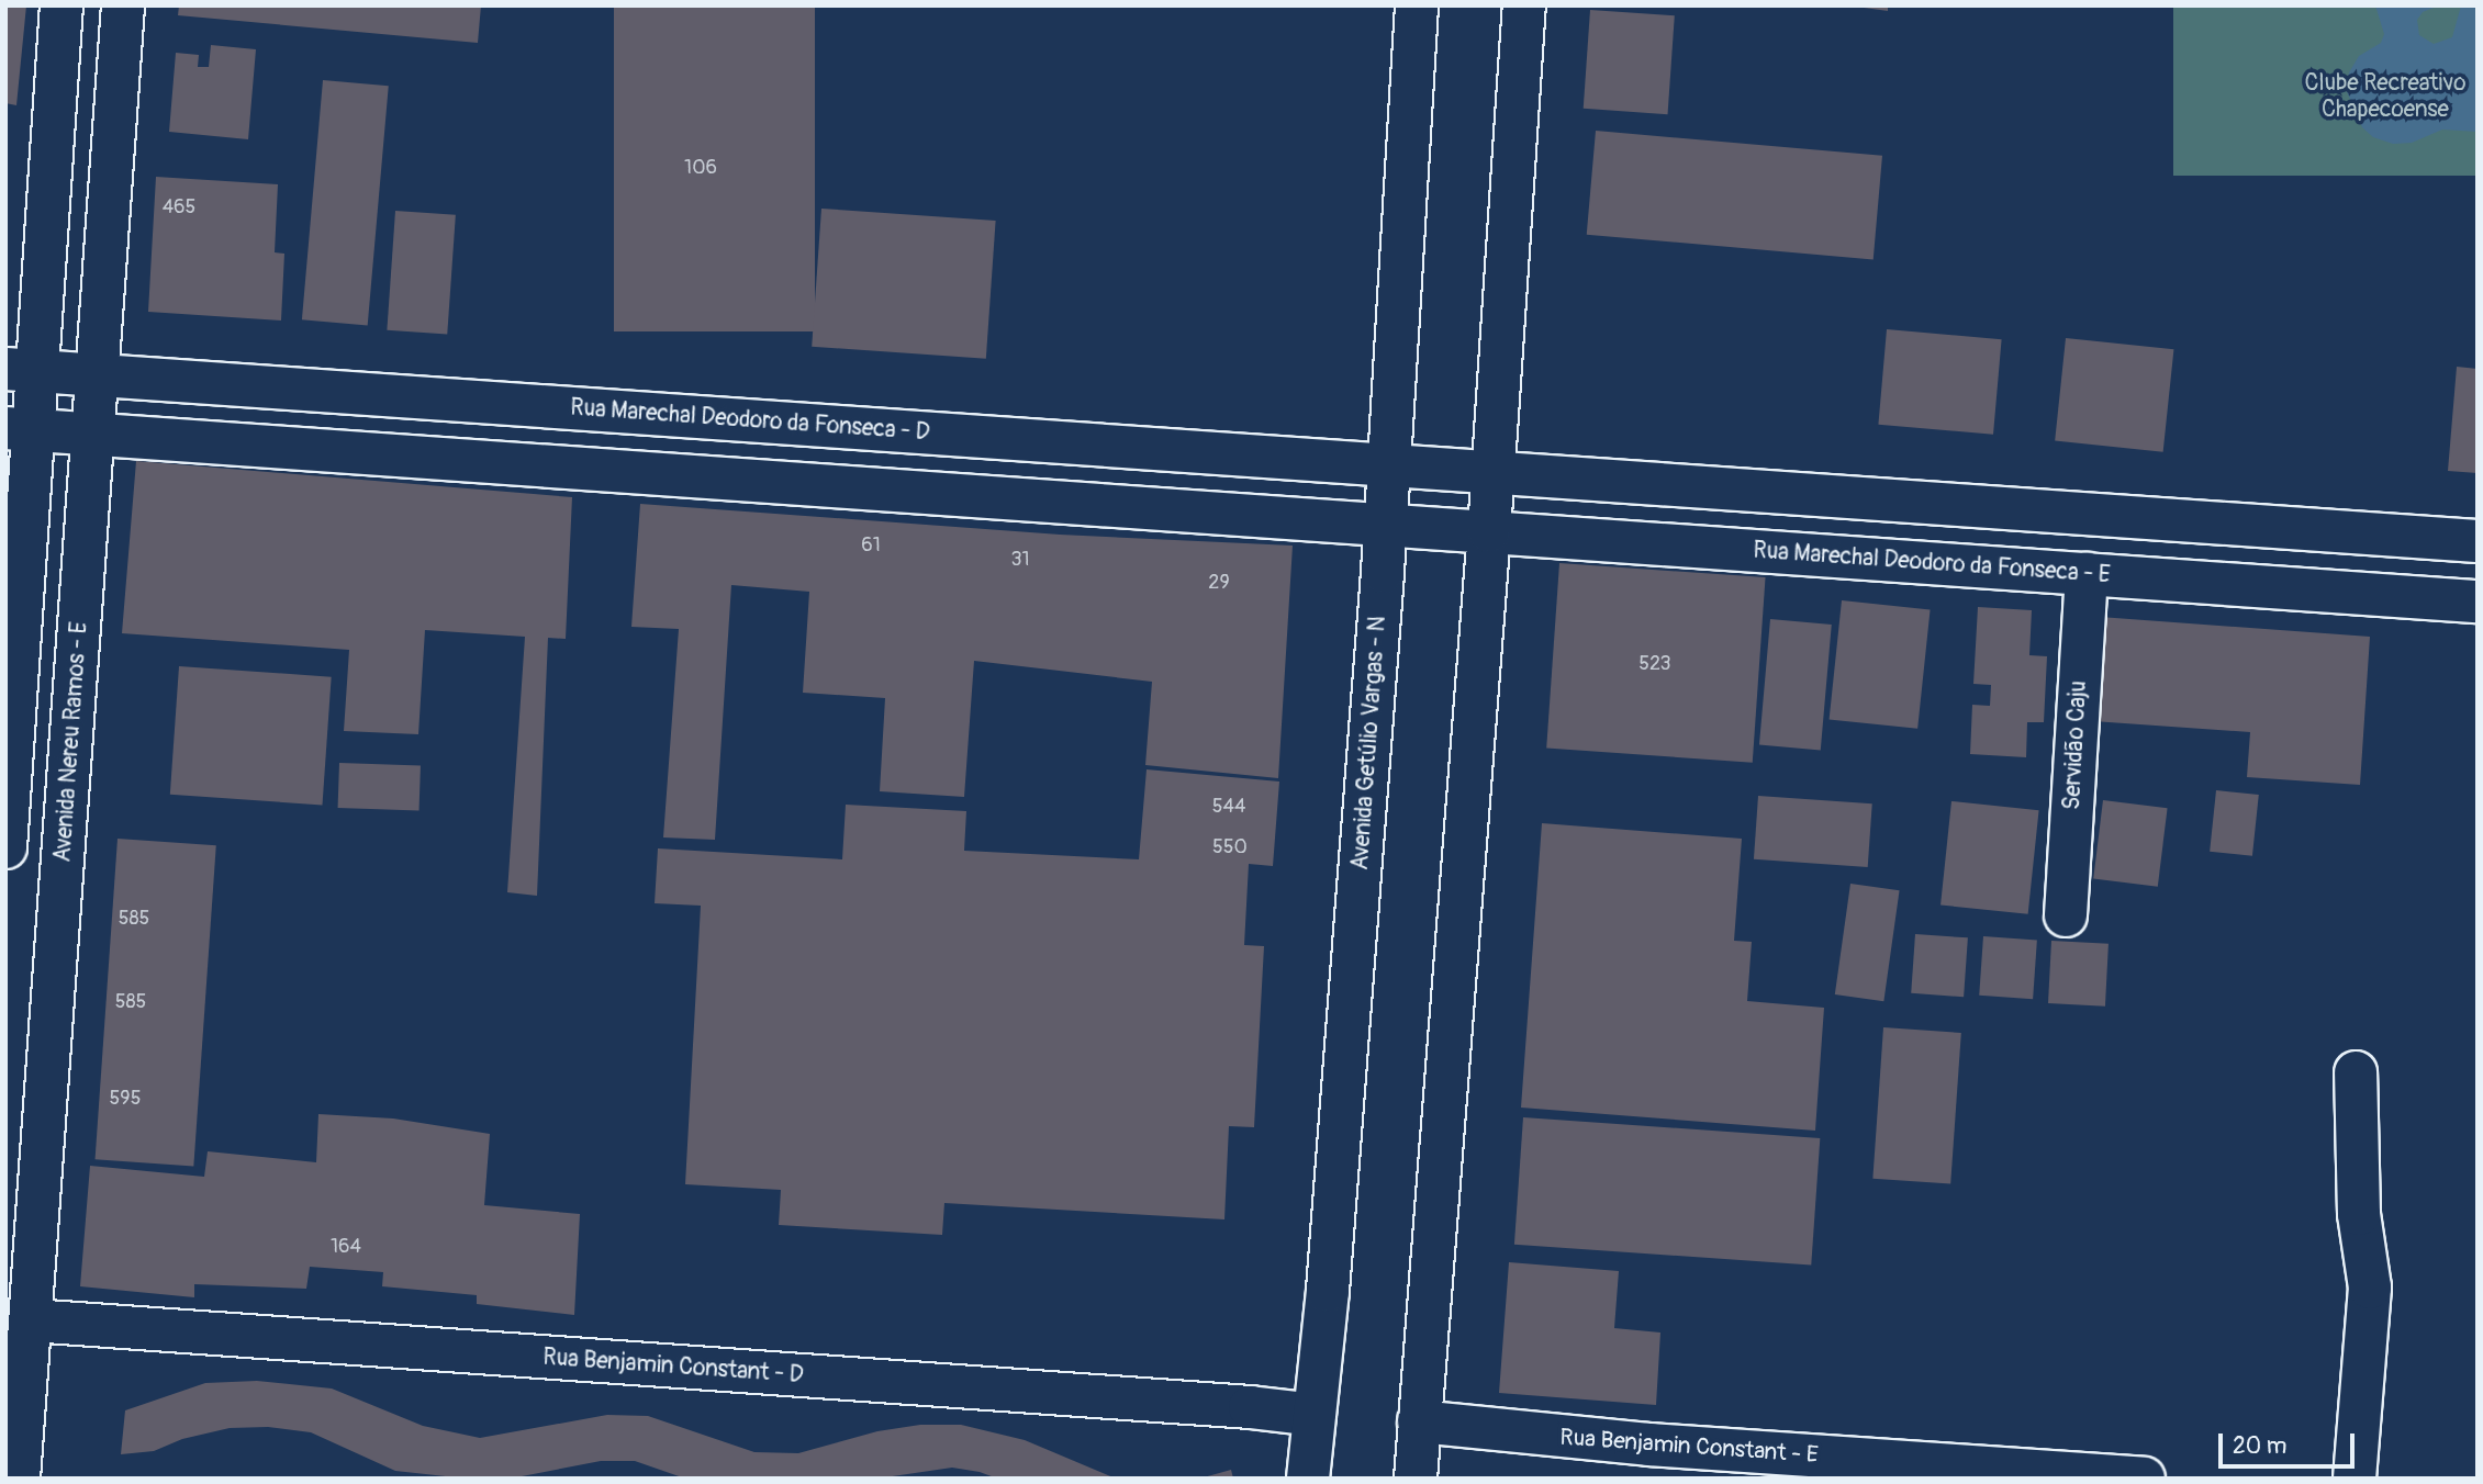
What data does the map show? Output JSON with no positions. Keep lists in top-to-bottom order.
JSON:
{
  "streets": {
    "street": [
      "Rua Marechal Deodoro da Fonseca - D",
      "Rua Marechal Deodoro da Fonseca - E",
      "Avenida Nereu Ramos - E",
      "Avenida Getúlio Vargas - N",
      "Servidão Caju",
      "Rua Benjamin Constant - D",
      "Rua Benjamin Constant - E"
    ]
  },
  "crossings": [
    ["Rua Marechal Deodoro da Fonseca - D", "Avenida Nereu Ramos - E"],
    ["Rua Marechal Deodoro da Fonseca - D", "Avenida Getúlio Vargas - N"],
    ["Rua Marechal Deodoro da Fonseca - E", "Avenida Getúlio Vargas - N"],
    ["Rua Marechal Deodoro da Fonseca - E", "Servidão Caju"],
    ["Avenida Nereu Ramos - E", "Rua Benjamin Constant - D"],
    ["Avenida Getúlio Vargas - N", "Rua Benjamin Constant - D"]
  ],
  "parks": ["Clube Recreativo Chapecoense"],
  "house_numbers": [
    "106",
    "465",
    "61",
    "31",
    "29",
    "523",
    "544",
    "550",
    "585",
    "585",
    "595",
    "164"
  ],
  "scale_bar": "20 m"
}
